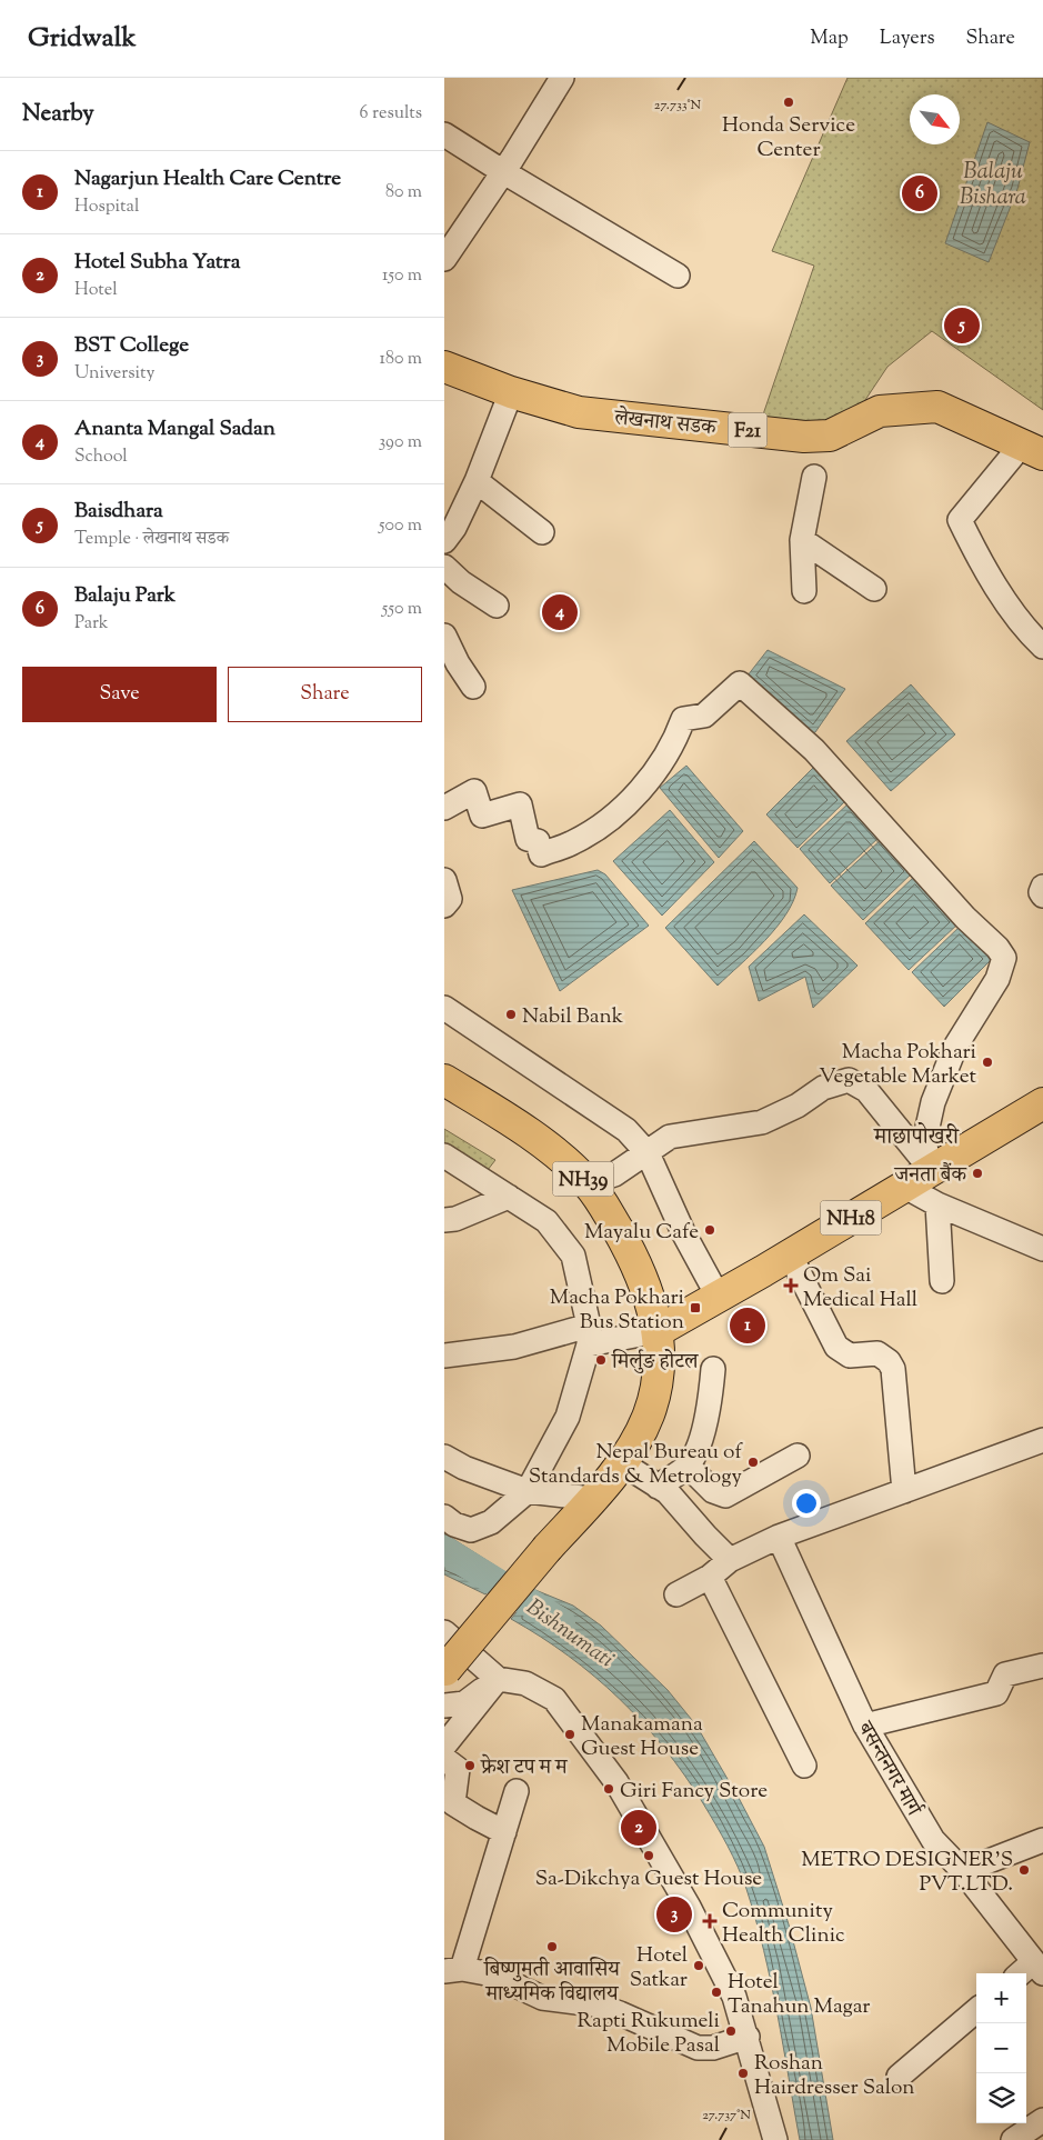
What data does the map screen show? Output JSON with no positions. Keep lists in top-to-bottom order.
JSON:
{
  "streets": {
    "main road": [
      "लेखनाथ सडक",
      "F21",
      "NH39",
      "NH18"
    ],
    "street": ["बसन्तनगर मार्ग"]
  },
  "crossings": [
    ["NH39", "NH18"]
  ],
  "districts": ["माछापोखरी"],
  "water": ["Balaju Bishara", "Bishnumati"],
  "places": {
    "other": [
      "Honda Service Center",
      "Nabil Bank",
      "Macha Pokhari Vegetable Market",
      "जनता बैंक",
      "Mayalu Cafe",
      "मिर्लुङ होटल",
      "Nepal Bureau of Standards & Metrology",
      "Manakamana Guest House",
      "फ्रेश टप म म",
      "Giri Fancy Store",
      "Sa-Dikchya Guest House",
      "METRO DESIGNER'S PVT.LTD.",
      "बिष्णुमती आवासिय माध्यमिक विद्यालय",
      "Hotel Satkar",
      "Hotel Tanahun Magar",
      "Rapti Rukumeli Mobile Pasal",
      "Roshan Hairdresser Salon"
    ],
    "health": ["Om Sai Medical Hall", "Community Health Clinic"],
    "transit": ["Macha Pokhari Bus Station"]
  },
  "north": "bottom right",
  "page": {
    "header": "Gridwalk",
    "nav": ["Map", "Layers", "Share"],
    "heading": ["Nearby", "6 results"],
    "list": [
      {
        "mark": "1",
        "name": "Nagarjun Health Care Centre",
        "note": "Hospital",
        "value": "80 m"
      },
      {
        "mark": "2",
        "name": "Hotel Subha Yatra",
        "note": "Hotel",
        "value": "150 m"
      },
      {
        "mark": "3",
        "name": "BST College",
        "note": "University",
        "value": "180 m"
      },
      {
        "mark": "4",
        "name": "Ananta Mangal Sadan",
        "note": "School",
        "value": "390 m"
      },
      {
        "mark": "5",
        "name": "Baisdhara",
        "note": "Temple · लेखनाथ सडक",
        "value": "500 m"
      },
      {
        "mark": "6",
        "name": "Balaju Park",
        "note": "Park",
        "value": "550 m"
      }
    ],
    "pins": [
      "6",
      "5",
      "4",
      "1",
      "2",
      "3"
    ],
    "buttons": ["Save", "Share"],
    "map_buttons": ["+", "−"]
  },
  "coordinates": ["27.733°N", "27.737°N"]
}
